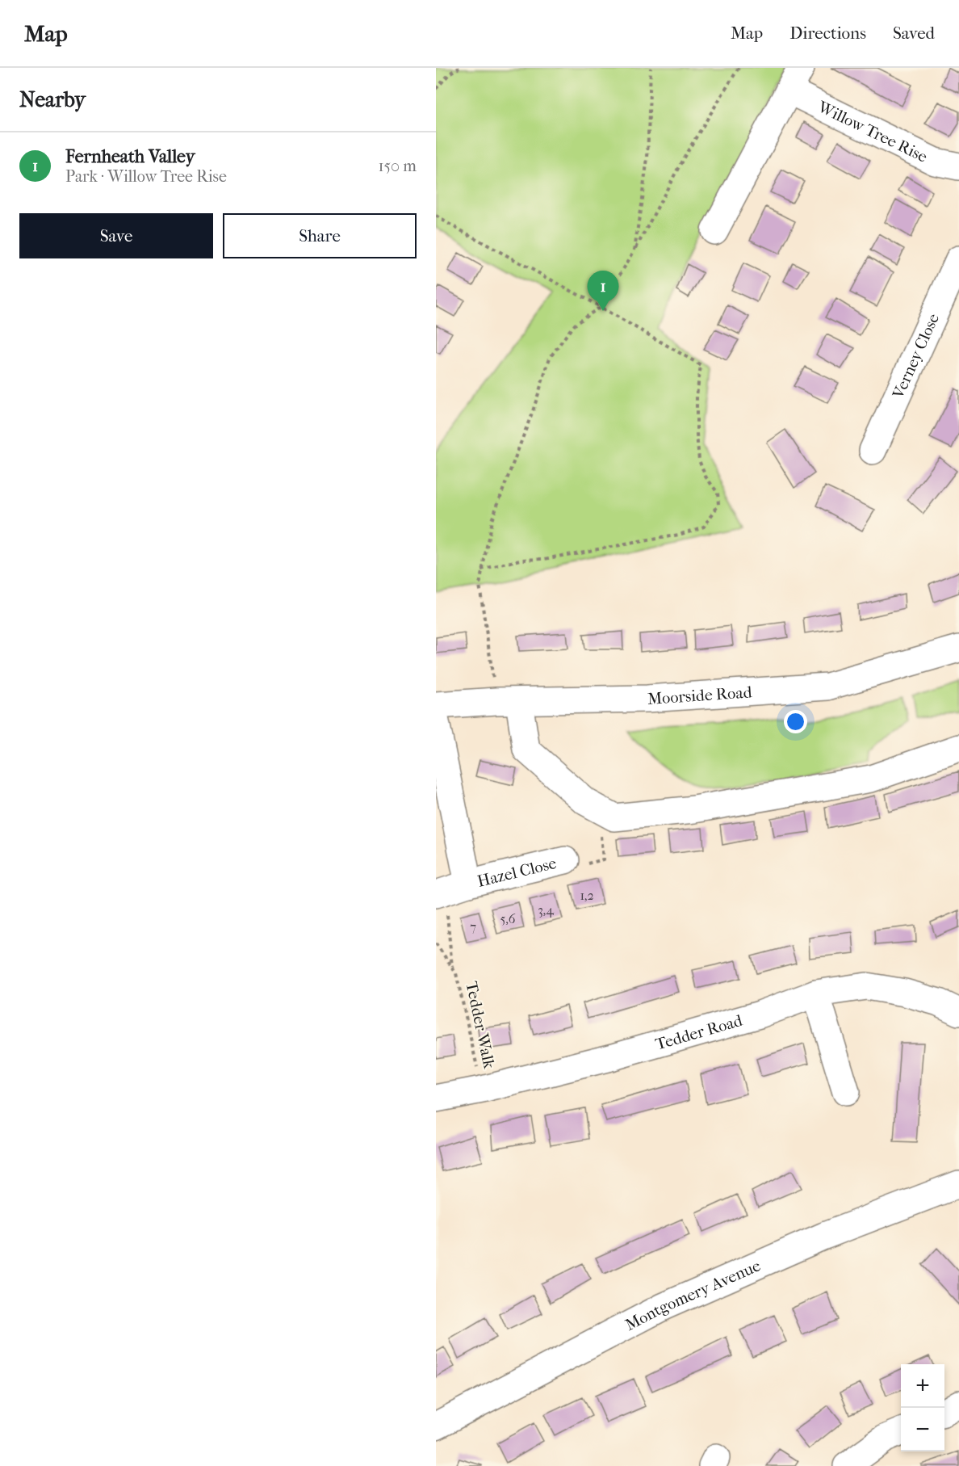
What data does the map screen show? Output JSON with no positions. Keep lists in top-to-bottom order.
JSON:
{
  "streets": {
    "street": [
      "Willow Tree Rise",
      "Verney Close",
      "Moorside Road",
      "Hazel Close",
      "Tedder Road",
      "Montgomery Avenue"
    ],
    "path": ["Tedder Walk"]
  },
  "crossings": [
    ["Tedder Walk", "Tedder Road"]
  ],
  "house_numbers": [
    "1,2",
    "3,4",
    "5,6",
    "7"
  ],
  "page": {
    "header": "Map",
    "nav": ["Map", "Directions", "Saved"],
    "heading": "Nearby",
    "list": [
      {
        "mark": "1",
        "name": "Fernheath Valley",
        "note": "Park · Willow Tree Rise",
        "value": "150 m"
      }
    ],
    "buttons": ["Save", "Share"],
    "pins": "1",
    "map_buttons": ["+", "−"]
  }
}
